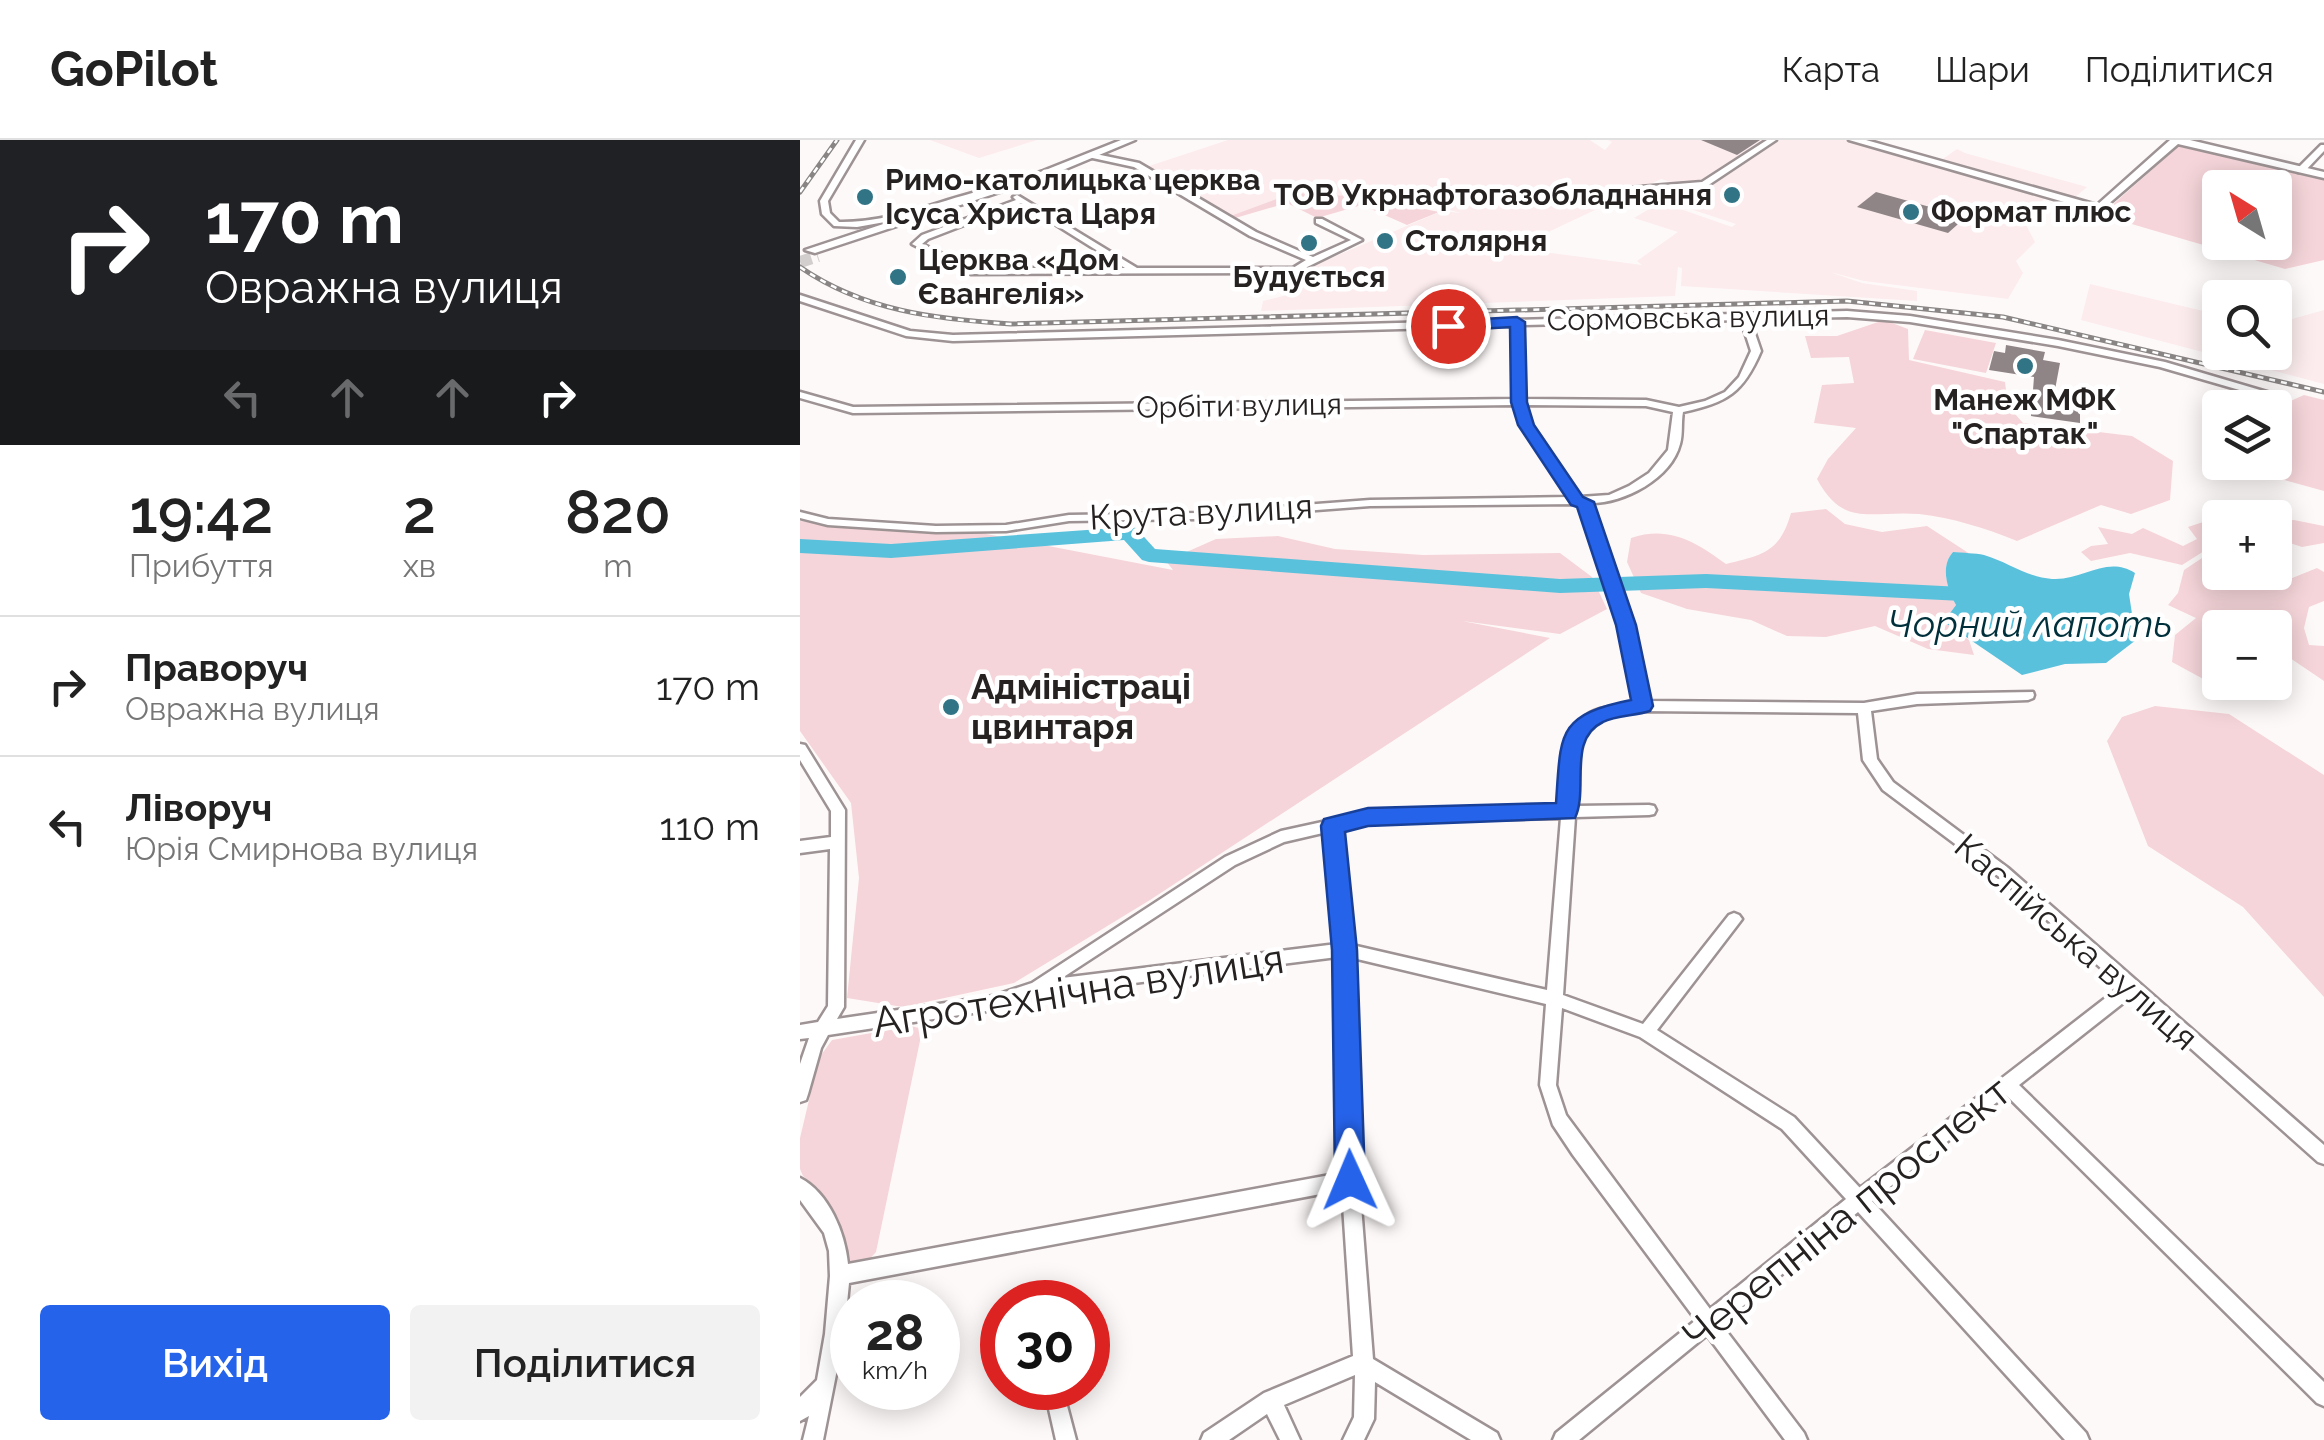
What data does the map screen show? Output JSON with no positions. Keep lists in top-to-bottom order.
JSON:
{
  "streets": {
    "street": [
      "Сормовська вулиця",
      "Орбіти вулиця",
      "Крута вулиця",
      "Каспійська вулиця",
      "Агротехнічна вулиця",
      "Черепніна проспект"
    ]
  },
  "crossings": [
    ["Орбіти вулиця", "Крута вулиця"],
    ["Каспійська вулиця", "Черепніна проспект"],
    ["Агротехнічна вулиця", "Черепніна проспект"]
  ],
  "water": ["Чорний лапоть"],
  "places": [
    "ТОВ Укрнафтогазобладнання",
    "Римо-католицька церква Ісуса Христа Царя",
    "Формат плюс",
    "Столярня",
    "Будується",
    "Церква «Дом Євангелія»",
    "Манеж МФК \"Спартак\"",
    "Адміністраці цвинтаря"
  ],
  "north": "top left",
  "page": {
    "header": "GoPilot",
    "nav": ["Карта", "Шари", "Поділитися"],
    "turn": ["170 m", "Овражна вулиця"],
    "map_buttons": ["+", "−"],
    "eta": [
      "19:42",
      "Прибуття",
      "2",
      "хв",
      "820",
      "m"
    ],
    "list": [
      {
        "name": "Праворуч",
        "note": "Овражна вулиця",
        "value": "170 m"
      },
      {
        "name": "Ліворуч",
        "note": "Юрія Смирнова вулиця",
        "value": "110 m"
      }
    ],
    "speed": "28 km/h",
    "limit": "30",
    "buttons": ["Вихід", "Поділитися"]
  }
}
